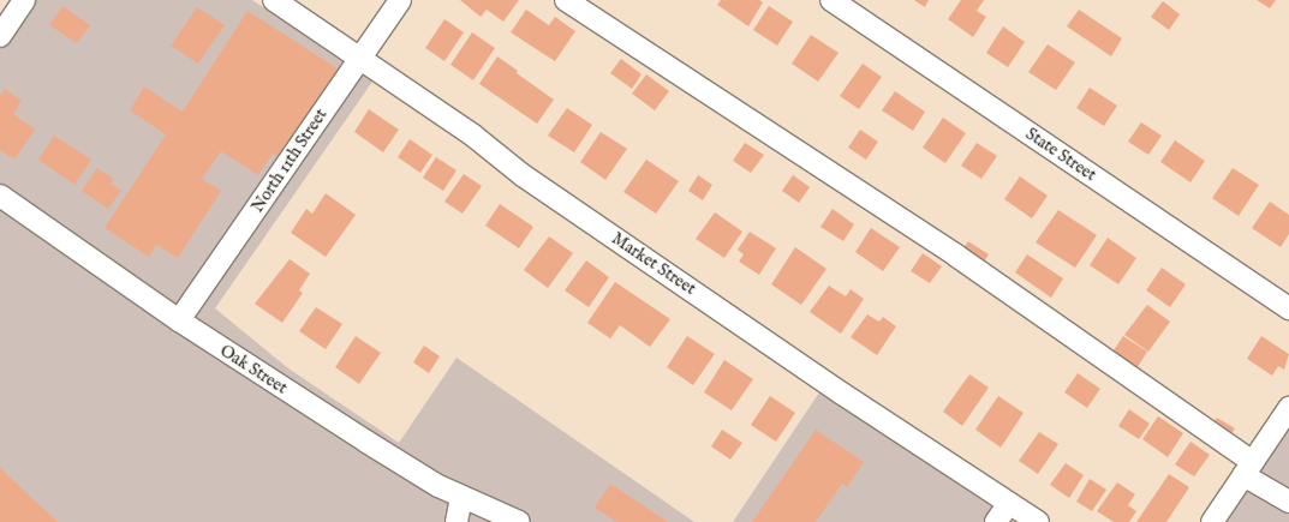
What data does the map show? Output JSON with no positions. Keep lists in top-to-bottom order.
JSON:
{
  "streets": {
    "street": [
      "State Street",
      "North 11th Street",
      "Market Street",
      "Oak Street"
    ]
  },
  "crossings": [
    ["North 11th Street", "Market Street"],
    ["North 11th Street", "Oak Street"]
  ]
}
